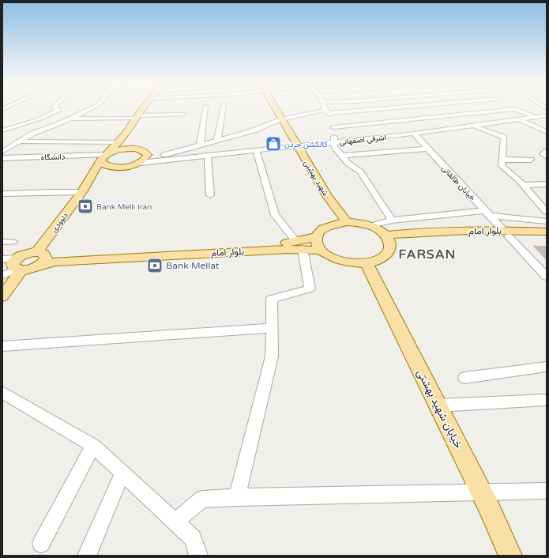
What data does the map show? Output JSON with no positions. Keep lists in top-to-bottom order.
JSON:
{
  "streets": {
    "main road": [
      "شهید بهشتی",
      "داوودی",
      "بلوار امام",
      "خیابان شهید بهشتی"
    ],
    "street": ["اشرفی اصفهانی", "دانشگاه", "خیابان طالقانی"]
  },
  "crossings": [
    ["اشرفی اصفهانی", "شهید بهشتی"],
    ["اشرفی اصفهانی", "خیابان طالقانی"],
    ["دانشگاه", "داوودی"],
    ["شهید بهشتی", "بلوار امام"],
    ["شهید بهشتی", "خیابان شهید بهشتی"],
    ["خیابان طالقانی", "بلوار امام"],
    ["داوودی", "بلوار امام"],
    ["بلوار امام", "خیابان شهید بهشتی"]
  ],
  "districts": ["FARSAN"],
  "places": {
    "shop": ["کالکشن جردن"],
    "bank": ["Bank Melli Iran", "Bank Mellat"]
  }
}
